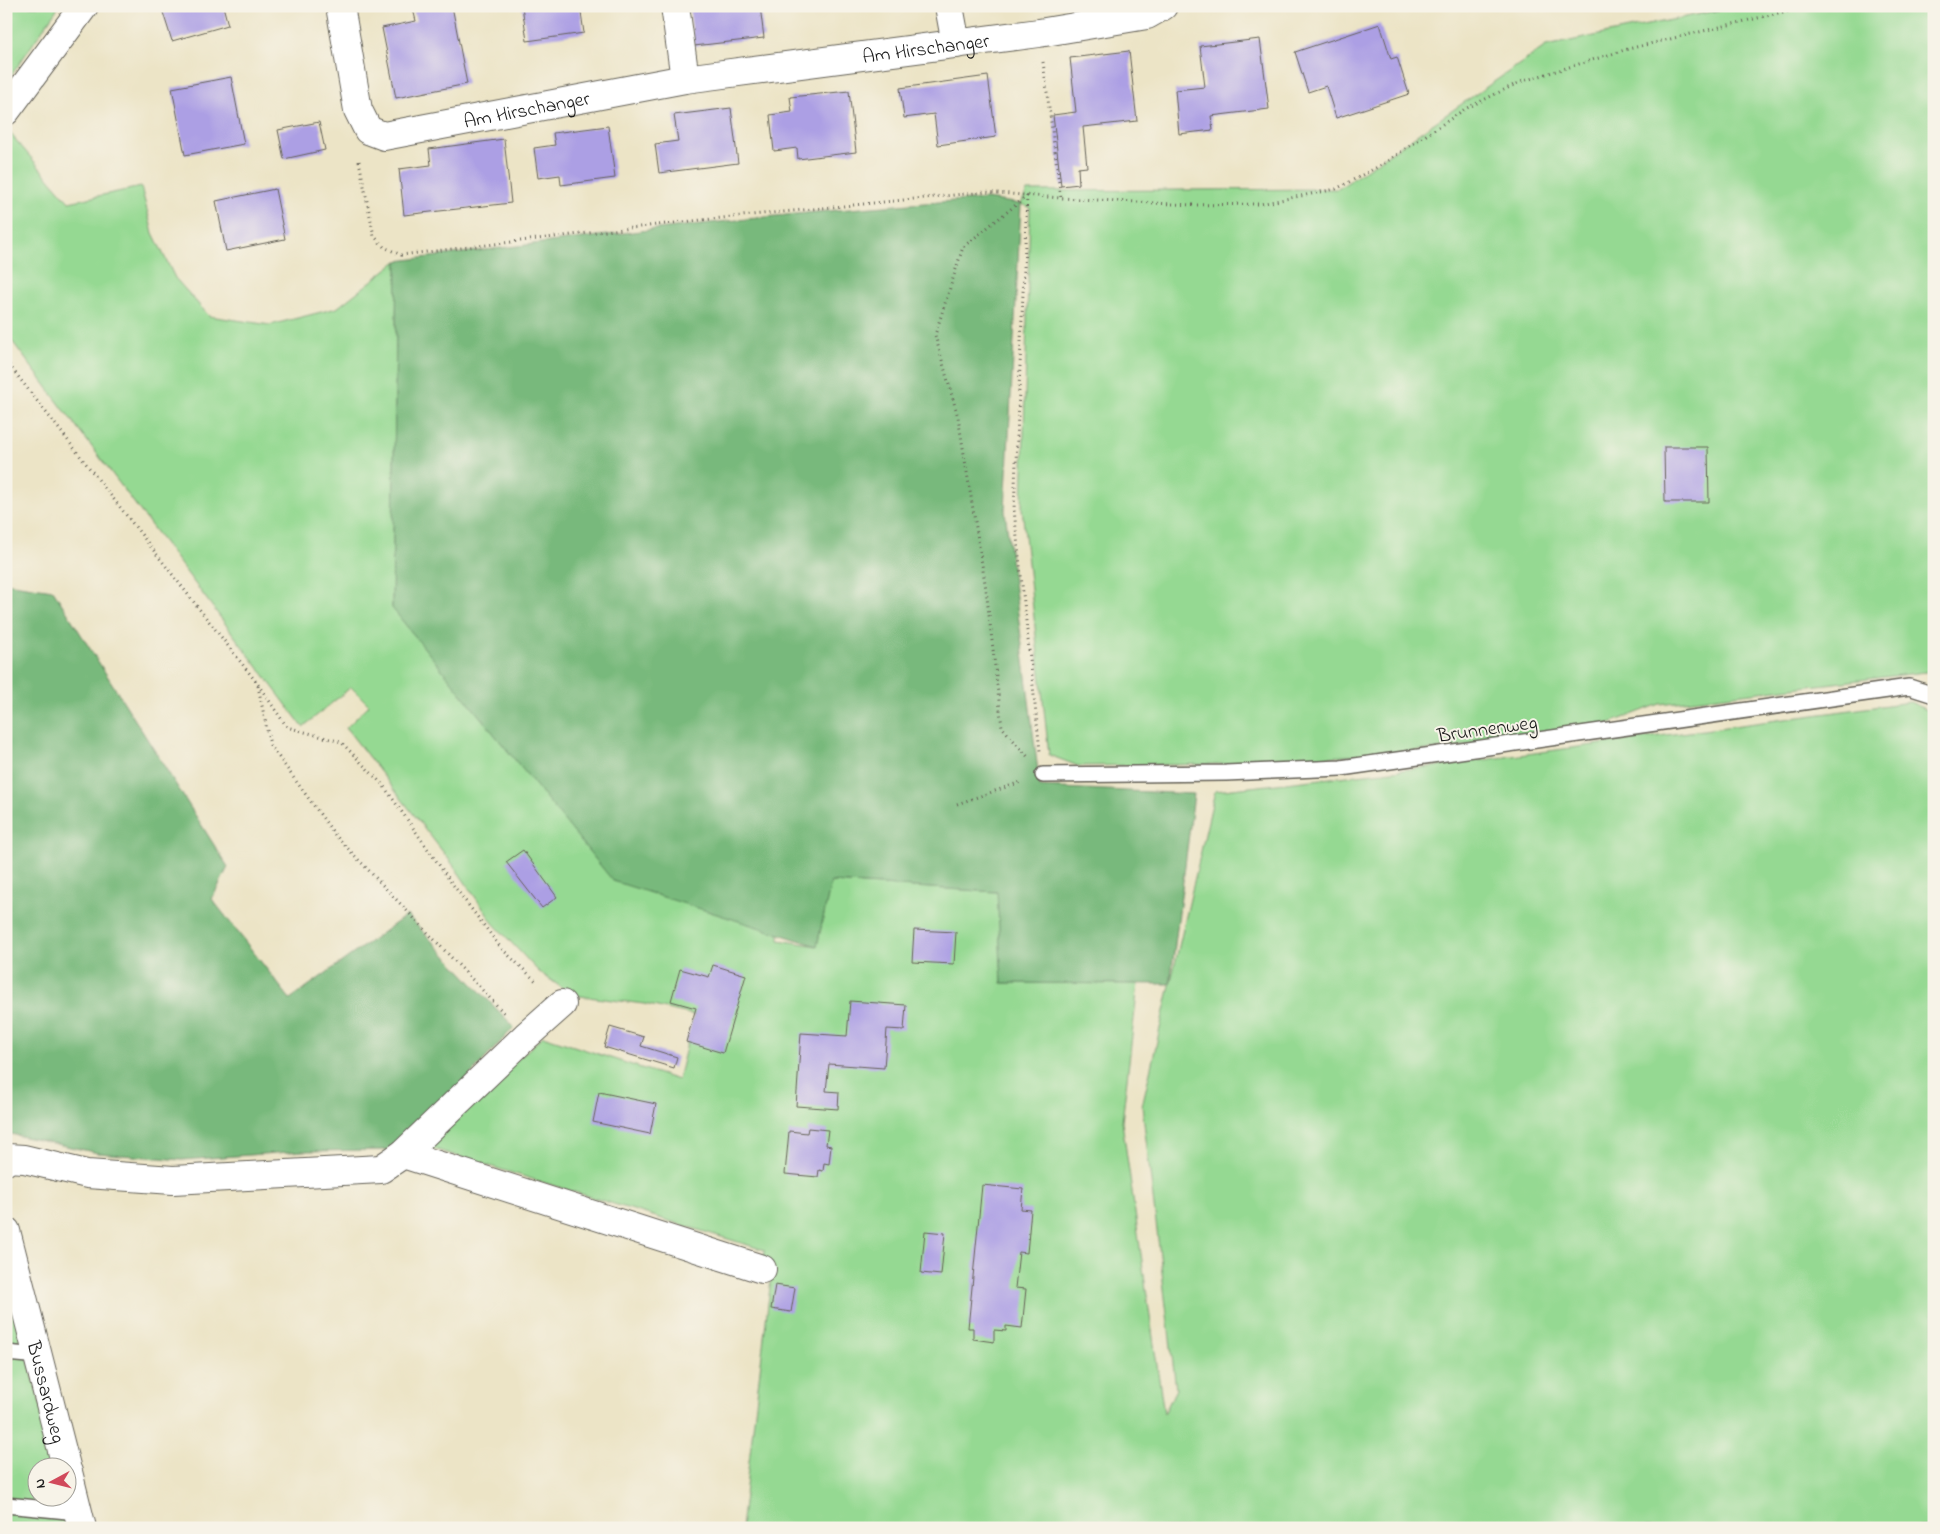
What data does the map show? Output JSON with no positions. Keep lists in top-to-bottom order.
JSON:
{
  "streets": {
    "street": ["Am Hirschanger", "Bussardweg"],
    "lane": ["Brunnenweg"]
  },
  "north": "left"
}
